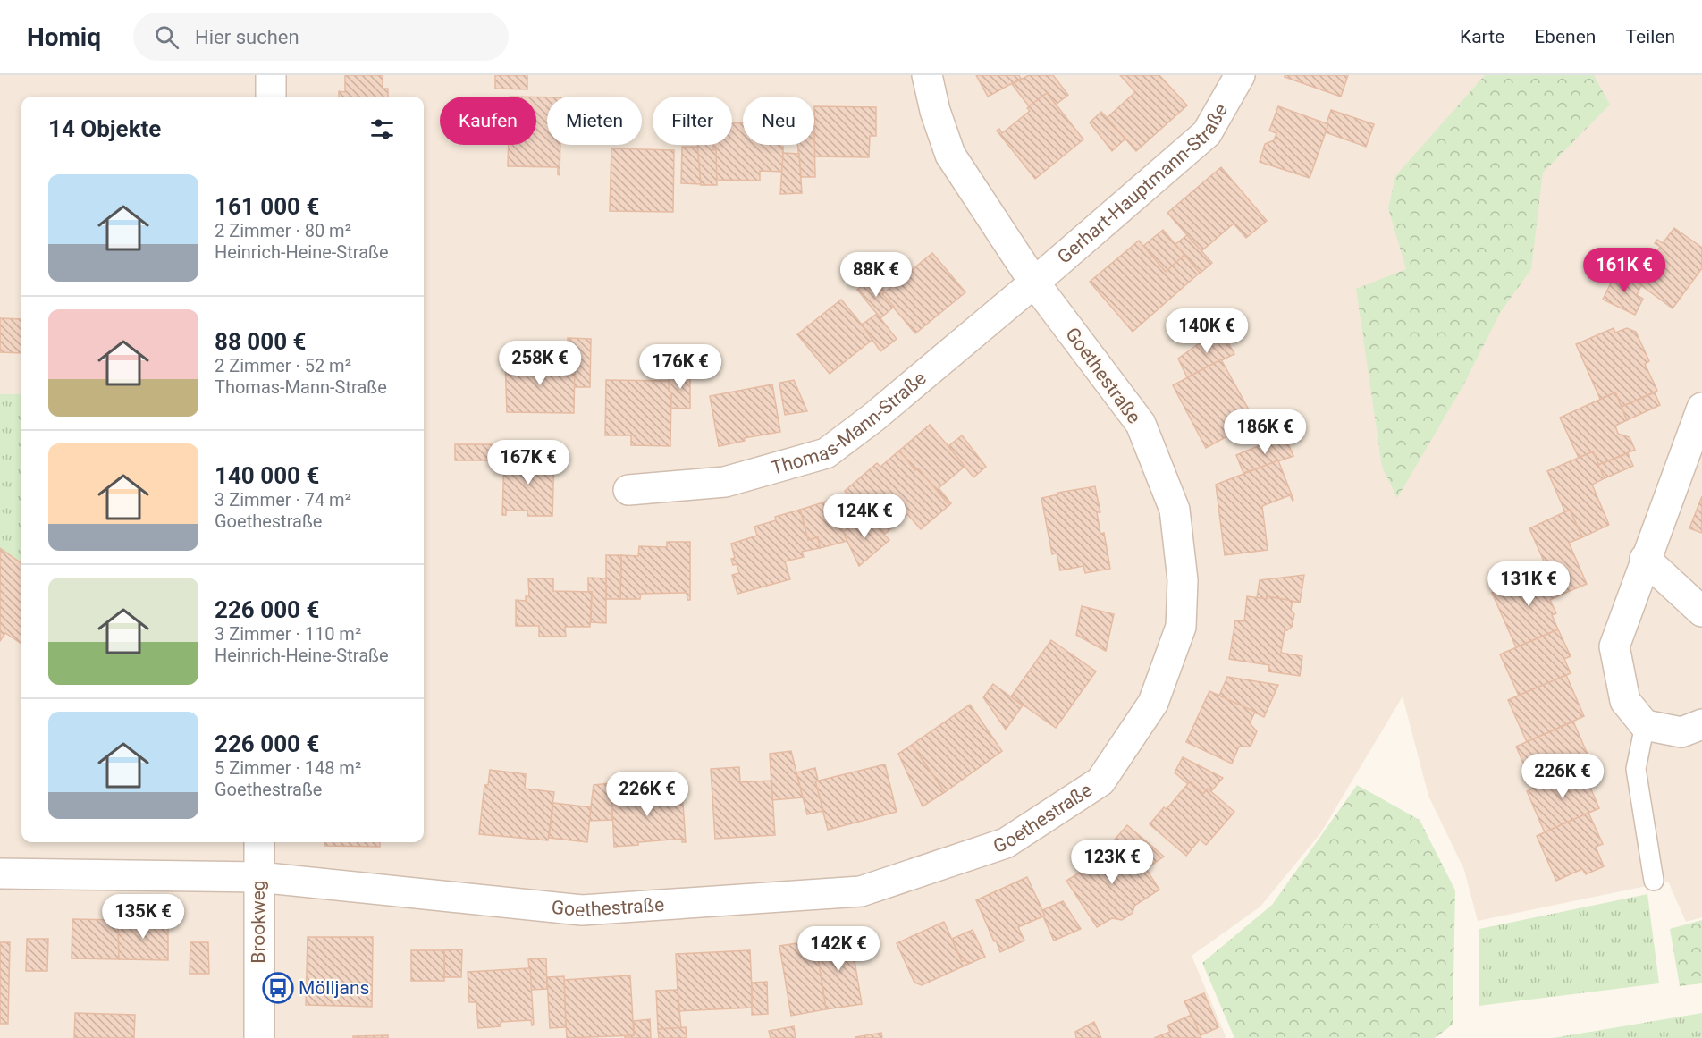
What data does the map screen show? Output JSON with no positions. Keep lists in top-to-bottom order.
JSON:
{
  "streets": {
    "street": [
      "Gerhart-Hauptmann-Straße",
      "Goethestraße",
      "Thomas-Mann-Straße",
      "Brookweg"
    ]
  },
  "crossings": [
    ["Gerhart-Hauptmann-Straße", "Goethestraße"],
    ["Gerhart-Hauptmann-Straße", "Thomas-Mann-Straße"],
    ["Goethestraße", "Thomas-Mann-Straße"],
    ["Goethestraße", "Brookweg"]
  ],
  "places": {
    "bus stop": ["Mölljans"]
  },
  "page": {
    "header": "Homiq",
    "search": "Hier suchen",
    "nav": ["Karte", "Ebenen", "Teilen"],
    "chip": [
      "Kaufen",
      "Mieten",
      "Filter",
      "Neu"
    ],
    "heading": "14 Objekte",
    "list": [
      {
        "name": "161 000 €",
        "note": "2 Zimmer · 80 m² · Heinrich-Heine-Straße"
      },
      {
        "name": "88 000 €",
        "note": "2 Zimmer · 52 m² · Thomas-Mann-Straße"
      },
      {
        "name": "140 000 €",
        "note": "3 Zimmer · 74 m² · Goethestraße"
      },
      {
        "name": "226 000 €",
        "note": "3 Zimmer · 110 m² · Heinrich-Heine-Straße"
      },
      {
        "name": "226 000 €",
        "note": "5 Zimmer · 148 m² · Goethestraße"
      }
    ],
    "price": [
      "161K €",
      "88K €",
      "140K €",
      "258K €",
      "176K €",
      "186K €",
      "167K €",
      "124K €",
      "131K €",
      "226K €",
      "226K €",
      "123K €",
      "135K €",
      "142K €"
    ]
  }
}
